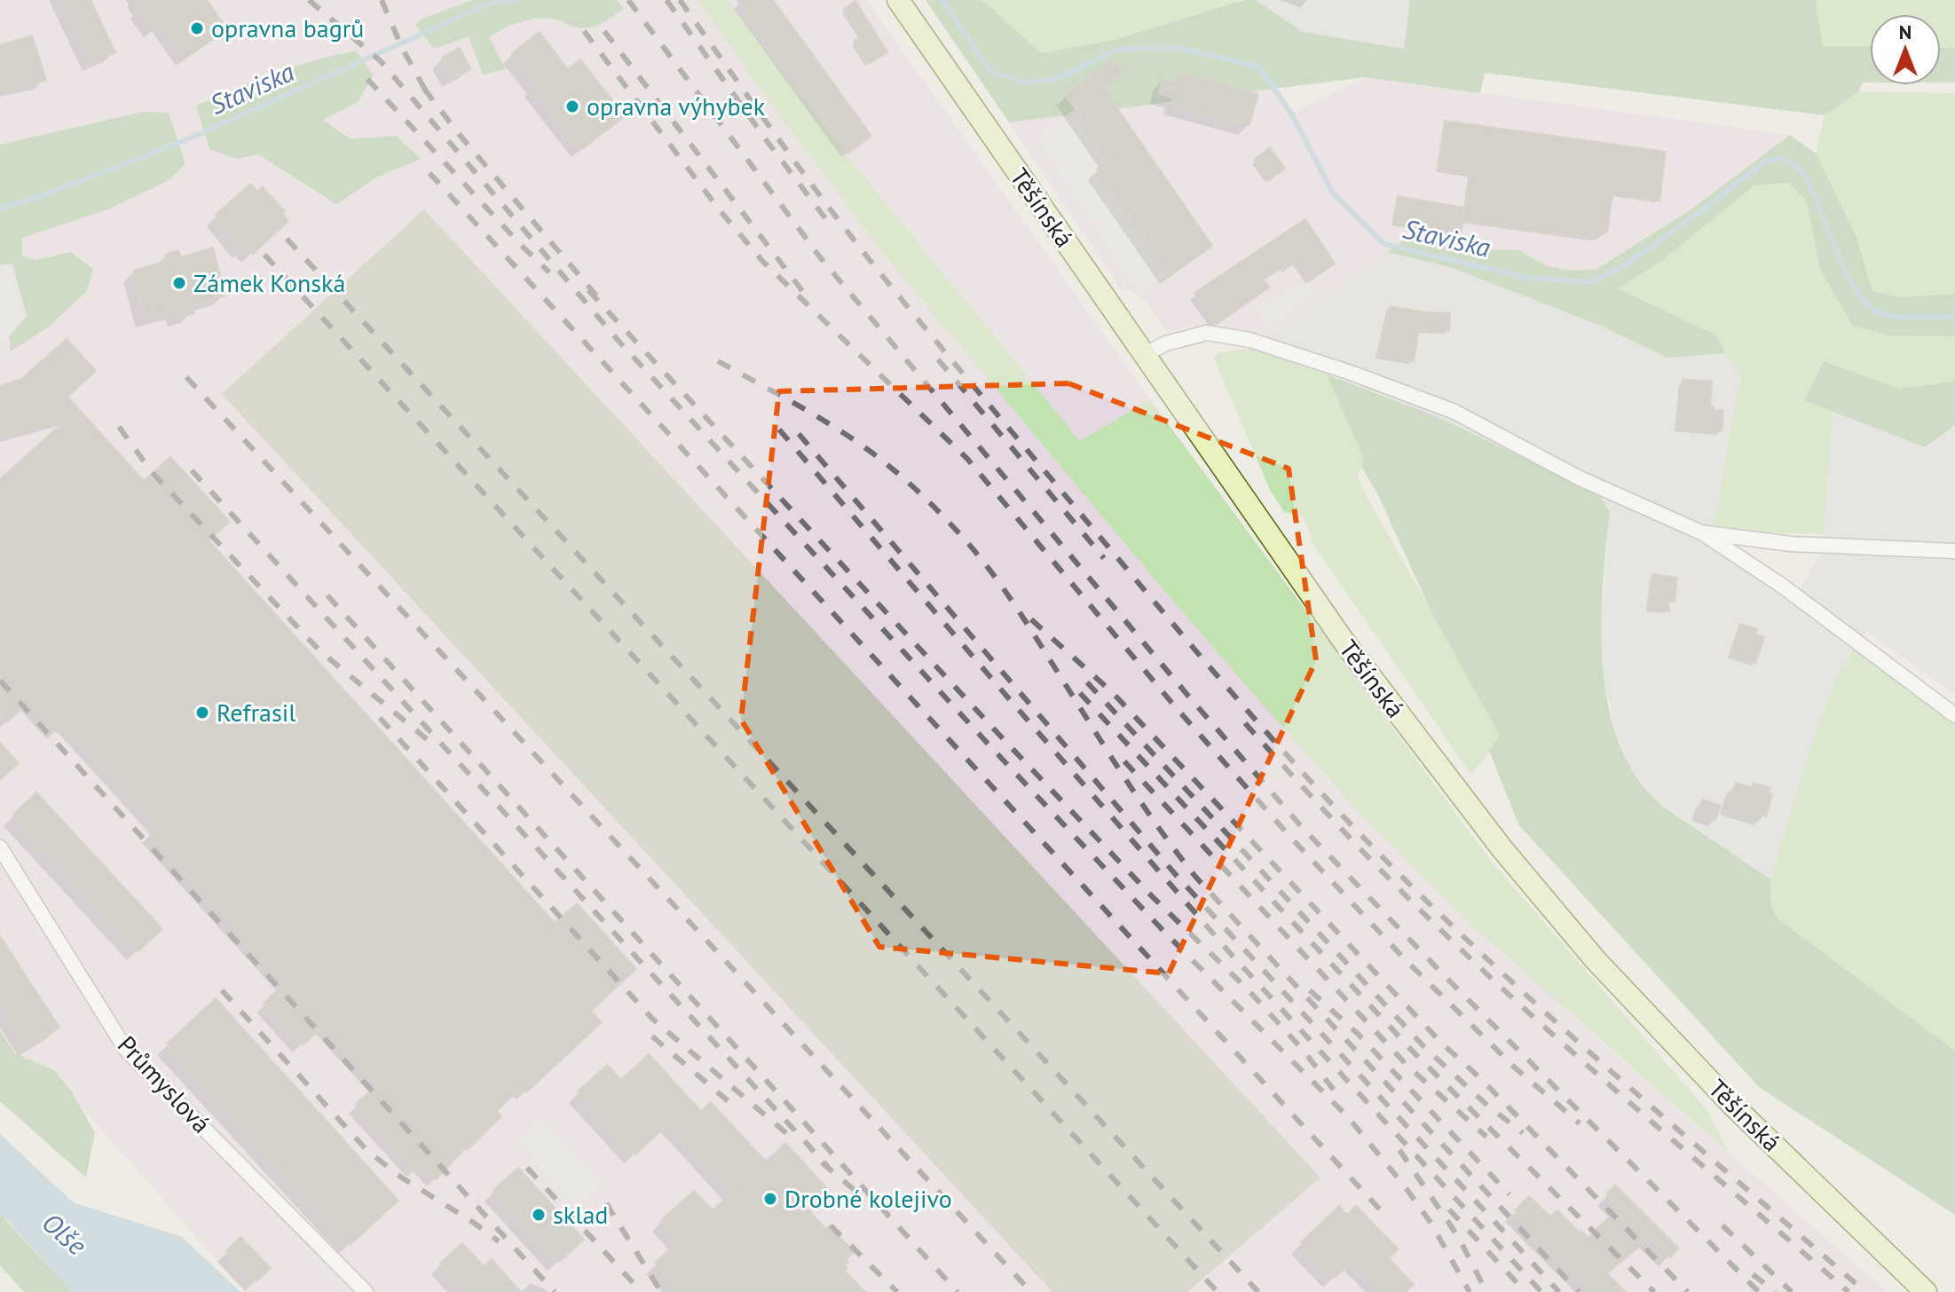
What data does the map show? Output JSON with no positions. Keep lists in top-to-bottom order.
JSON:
{
  "streets": {
    "main road": ["Těšínská"],
    "street": ["Průmyslová"]
  },
  "water": ["Staviska", "Olše"],
  "places": [
    "opravna bagrů",
    "opravna výhybek",
    "Zámek Konská",
    "Refrasil",
    "Drobné kolejivo",
    "sklad"
  ],
  "north": "top"
}
